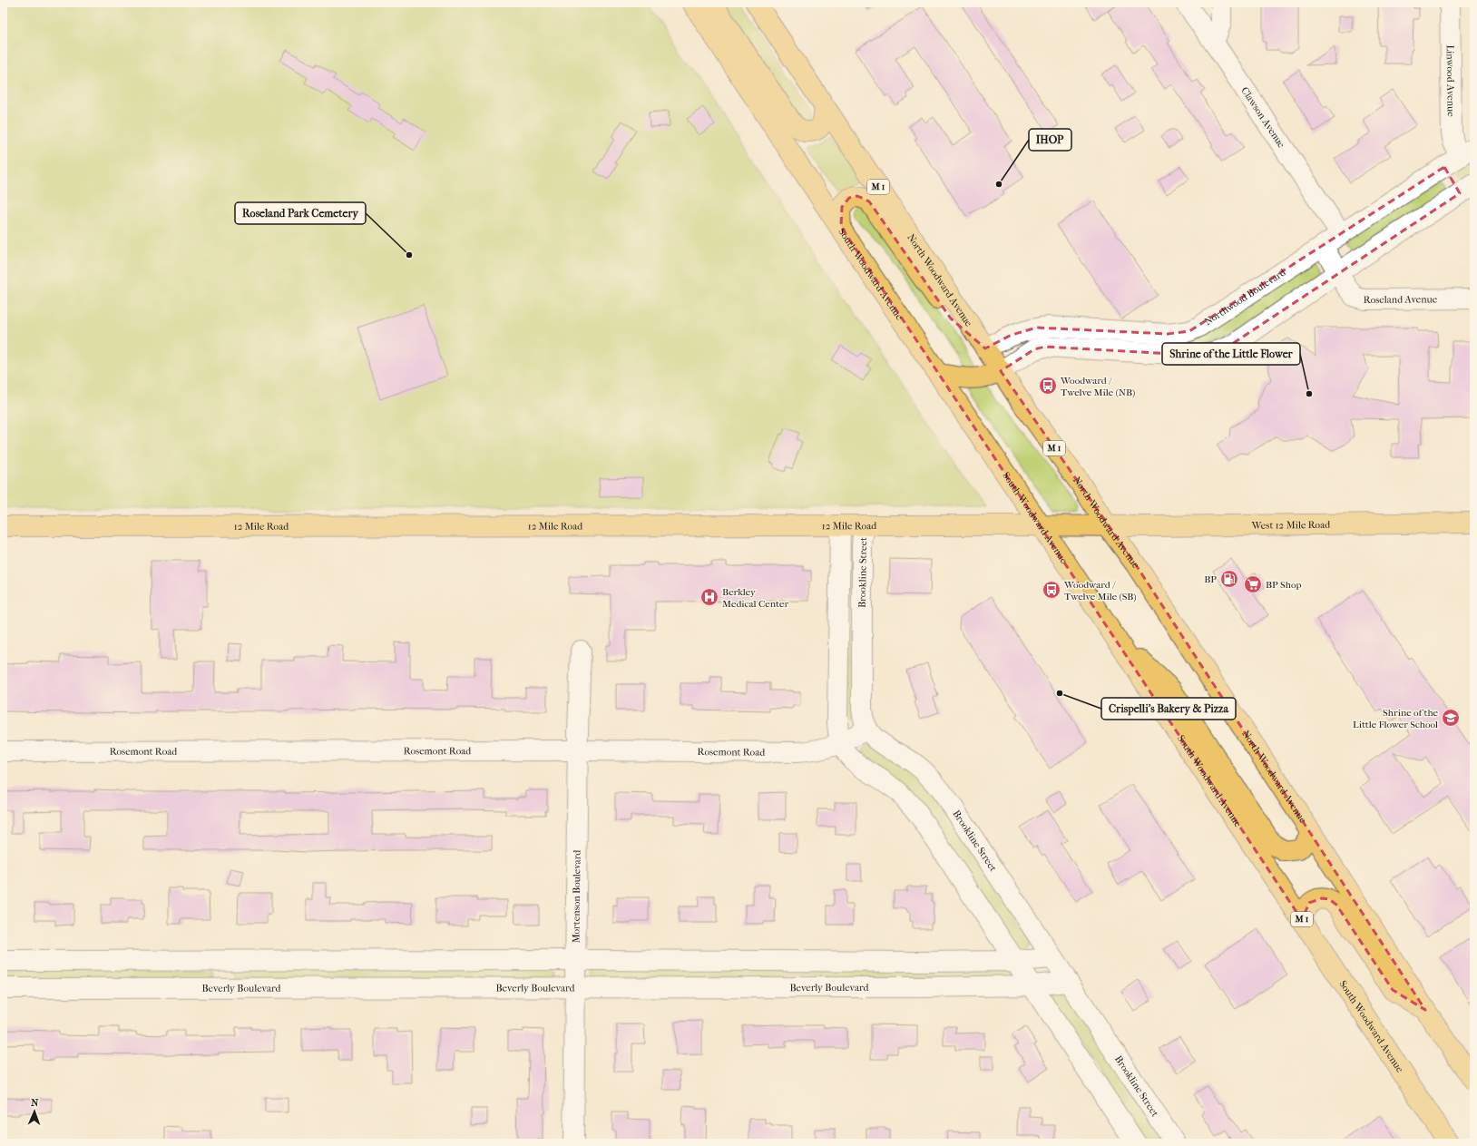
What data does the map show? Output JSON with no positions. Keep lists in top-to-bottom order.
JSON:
{
  "streets": {
    "main road": [
      "M 1",
      "South Woodward Avenue",
      "North Woodward Avenue",
      "West 12 Mile Road",
      "12 Mile Road"
    ],
    "street": [
      "Linwood Avenue",
      "Clawson Avenue",
      "Northwood Boulevard",
      "Roseland Avenue",
      "Brookline Street",
      "Rosemont Road",
      "Mortenson Boulevard",
      "Beverly Boulevard"
    ]
  },
  "crossings": [
    ["Linwood Avenue", "Northwood Boulevard"],
    ["Clawson Avenue", "Northwood Boulevard"],
    ["South Woodward Avenue", "12 Mile Road"],
    ["North Woodward Avenue", "Northwood Boulevard"],
    ["North Woodward Avenue", "West 12 Mile Road"],
    ["North Woodward Avenue", "12 Mile Road"],
    ["Northwood Boulevard", "Roseland Avenue"],
    ["West 12 Mile Road", "12 Mile Road"],
    ["12 Mile Road", "Brookline Street"],
    ["Brookline Street", "Rosemont Road"],
    ["Brookline Street", "Beverly Boulevard"],
    ["Rosemont Road", "Mortenson Boulevard"],
    ["Mortenson Boulevard", "Beverly Boulevard"]
  ],
  "places": {
    "other": [
      "IHOP",
      "Roseland Park Cemetery",
      "Shrine of the Little Flower",
      "Crispelli’s Bakery & Pizza"
    ],
    "bus stop": ["Woodward / Twelve Mile (NB)", "Woodward / Twelve Mile (SB)"],
    "fuel station": ["BP"],
    "supermarket": ["BP Shop"],
    "hospital": ["Berkley Medical Center"],
    "school or university": ["Shrine of the Little Flower School"]
  },
  "north": "top"
}
